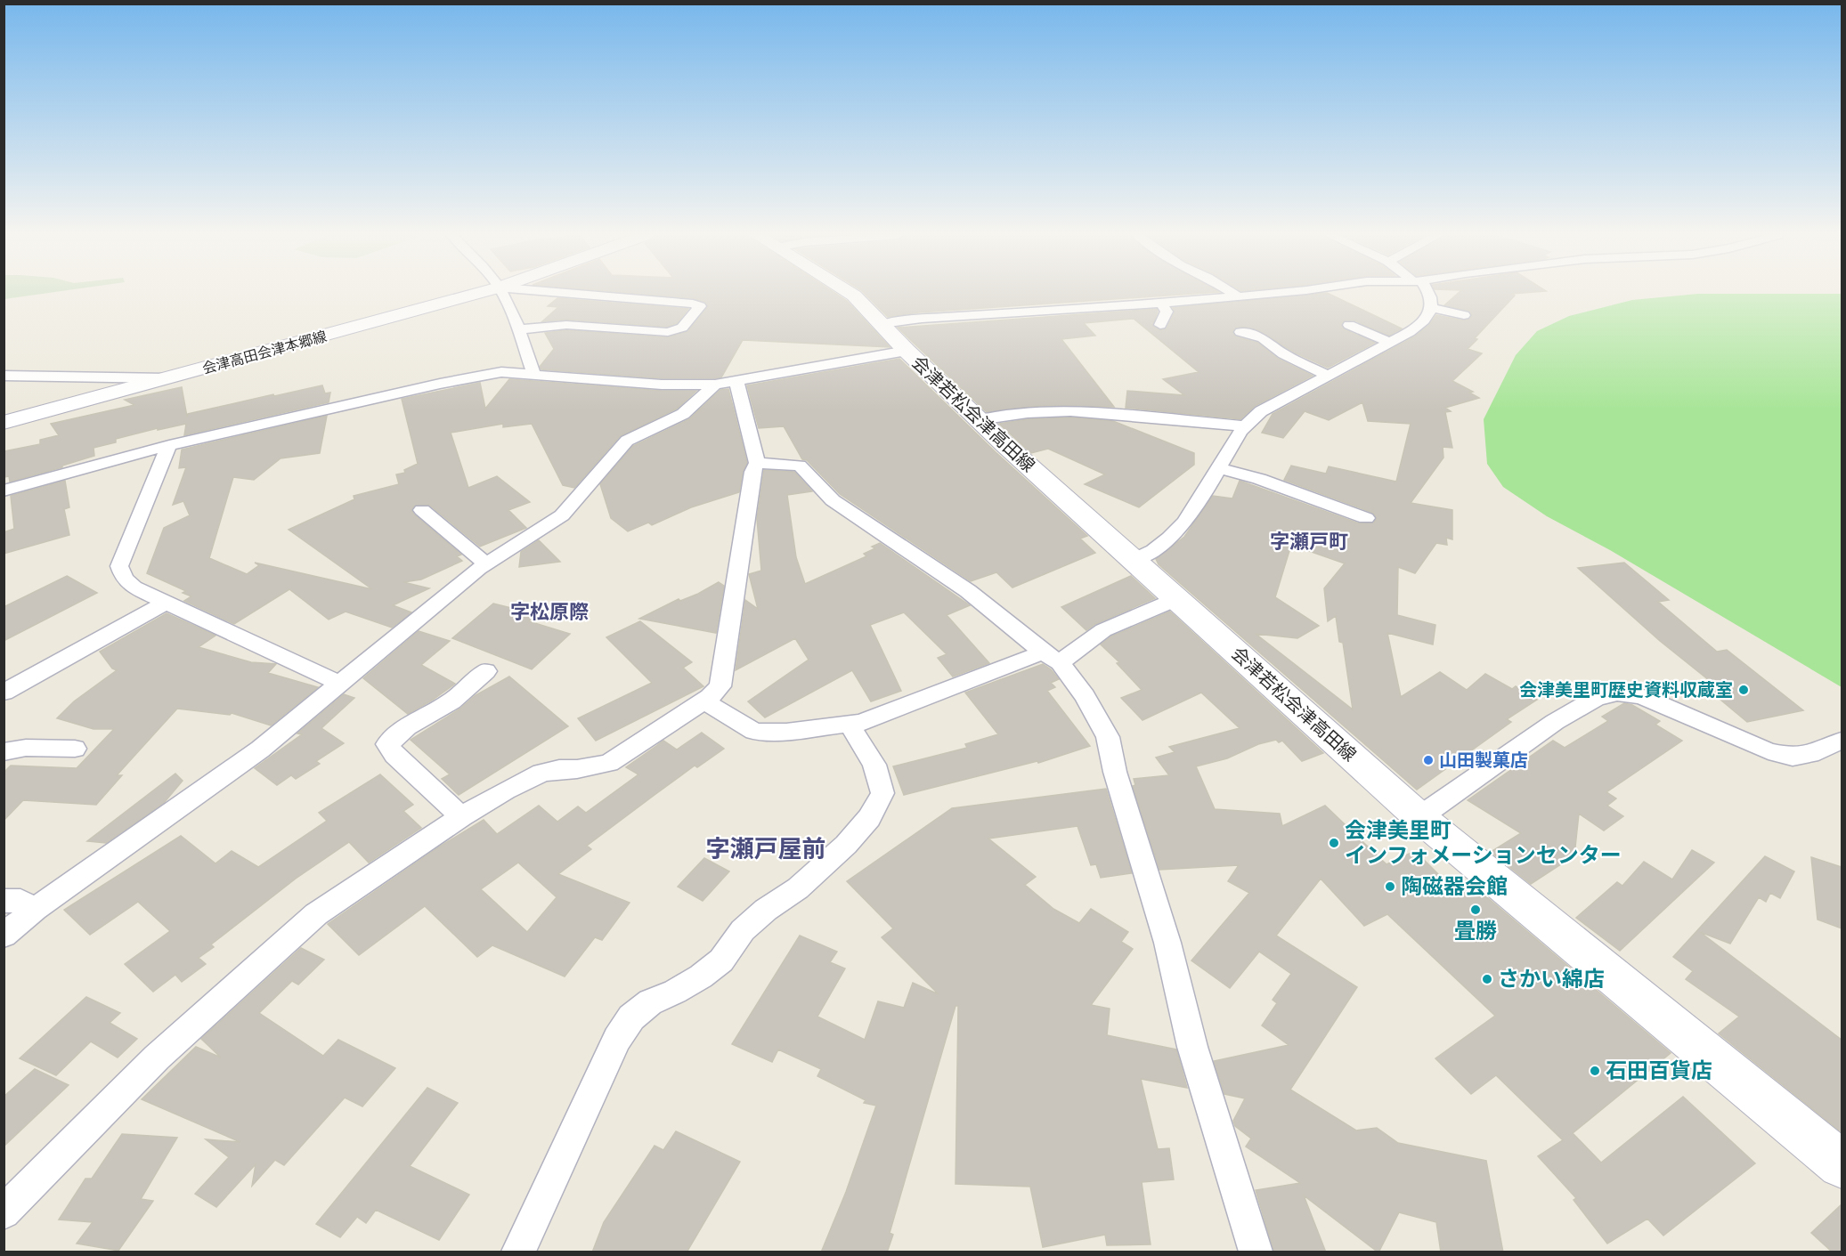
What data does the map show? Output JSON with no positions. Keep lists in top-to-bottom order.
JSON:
{
  "streets": {
    "main road": ["会津高田会津本郷線", "会津若松会津高田線"]
  },
  "districts": ["字瀬戸町", "字松原際", "字瀬戸屋前"],
  "places": [
    "会津美里町歴史資料収蔵室",
    "山田製菓店",
    "会津美里町 インフォメーションセンター",
    "陶磁器会館",
    "畳勝",
    "さかい綿店",
    "石田百貨店"
  ]
}
